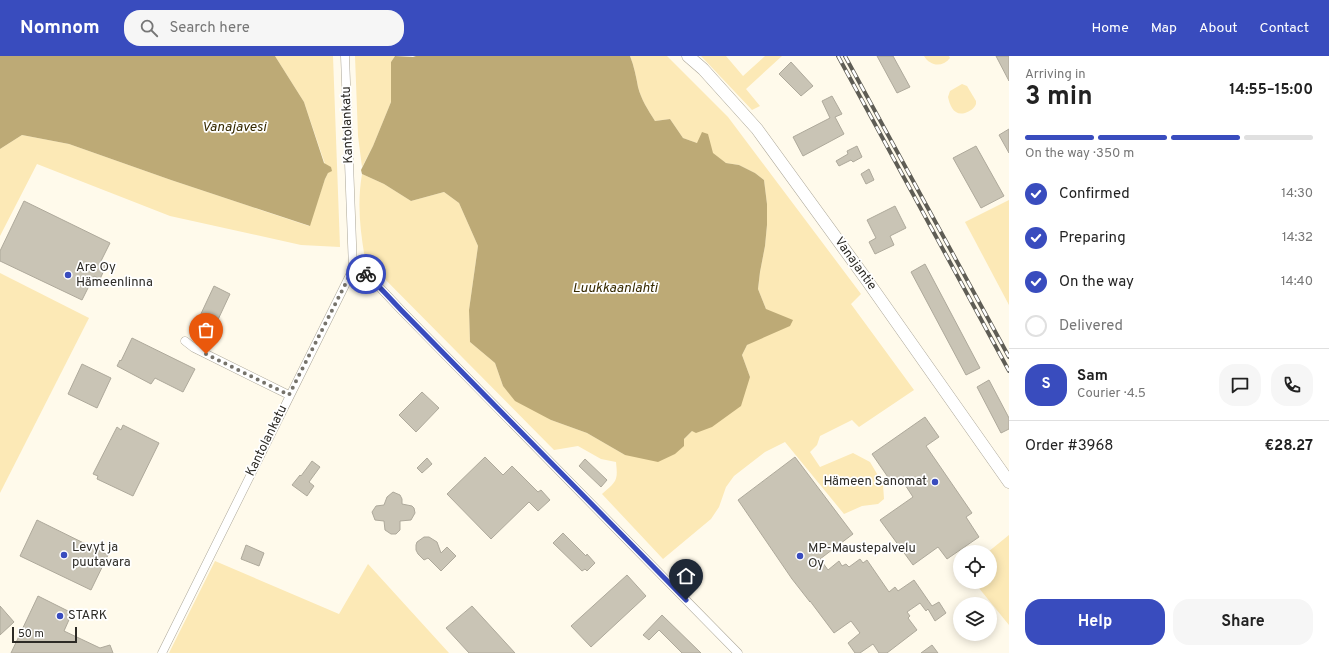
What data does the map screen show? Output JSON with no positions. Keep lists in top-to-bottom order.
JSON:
{
  "streets": {
    "street": ["Kantolankatu", "Vanajantie"]
  },
  "water": ["Vanajavesi", "Luukkaanlahti"],
  "places": [
    "Are Oy Hämeenlinna",
    "Hämeen Sanomat",
    "Levyt ja puutavara",
    "MP-Maustepalvelu Oy",
    "STARK"
  ],
  "scale_bar": "50 m",
  "page": {
    "header": "Nomnom",
    "search": "Search here",
    "nav": [
      "Home",
      "Map",
      "About",
      "Contact"
    ],
    "heading": ["3 min", "Arriving in", "14:55–15:00"],
    "panel": [
      "Sam",
      "Courier · 4.5",
      "Order #3968",
      "€28.27"
    ],
    "bar": "On the way · 350 m",
    "list": [
      ["Confirmed", "14:30"],
      ["Preparing", "14:32"],
      ["On the way", "14:40"],
      "Delivered"
    ],
    "round": "S",
    "buttons": ["Help", "Share"],
    "scale": "50 m"
  }
}
